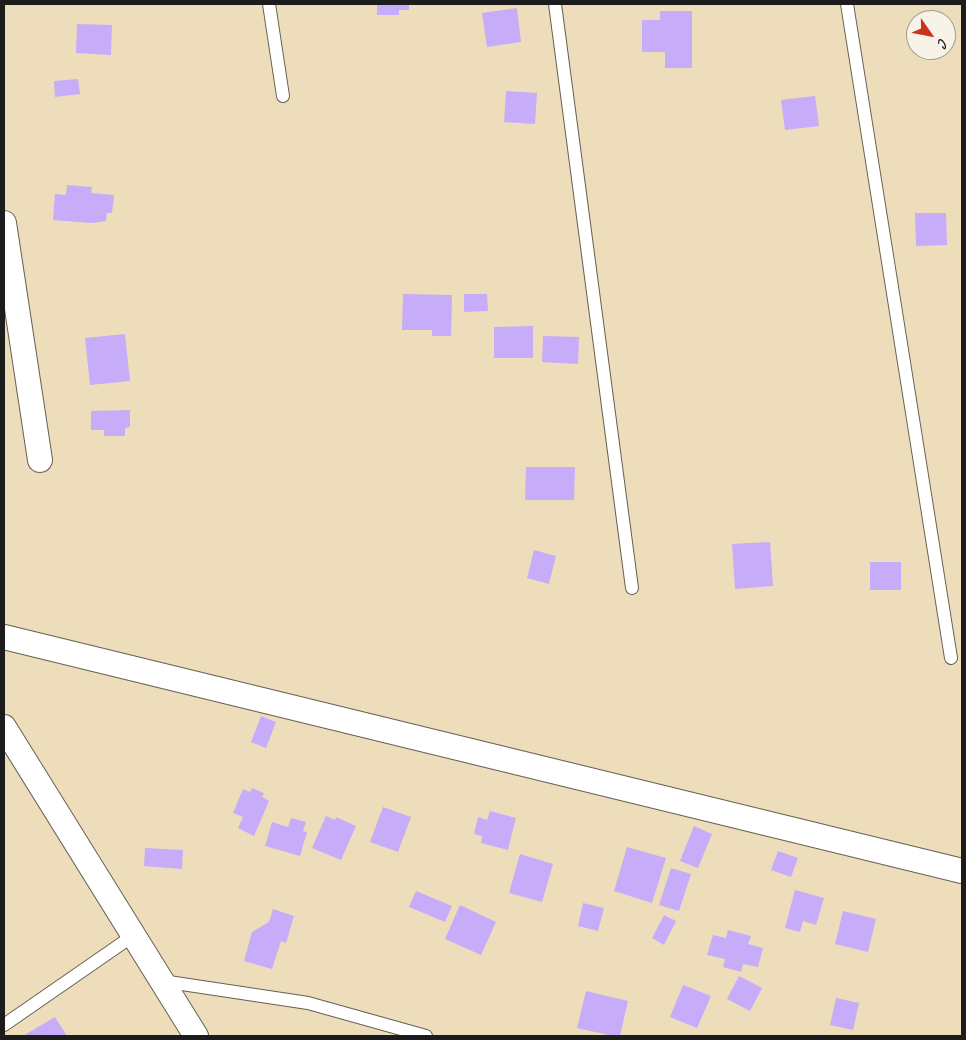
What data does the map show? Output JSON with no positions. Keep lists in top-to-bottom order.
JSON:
{
  "north": "bottom right"
}
